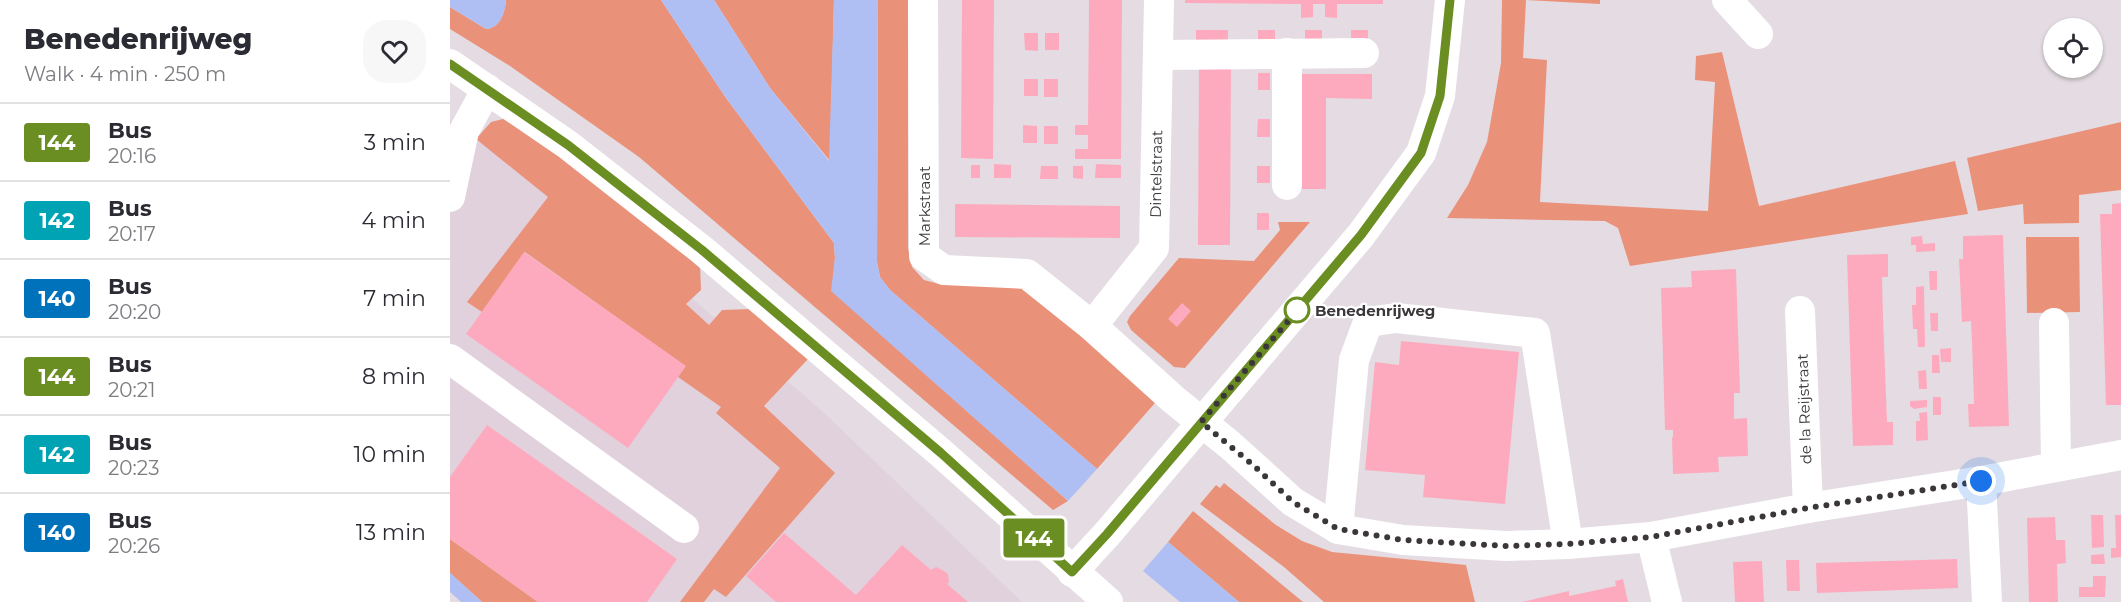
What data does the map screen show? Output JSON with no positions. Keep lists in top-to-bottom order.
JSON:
{
  "streets": {
    "street": ["Dintelstraat", "Markstraat", "de la Reijstraat"]
  },
  "crossings": [
    ["Dintelstraat", "Markstraat"]
  ],
  "places": ["Benedenrijweg"],
  "lines": ["bus line 144"],
  "page": {
    "heading": ["Benedenrijweg", "Walk · 4 min · 250 m"],
    "on_map": "144",
    "list": [
      {
        "mark": "144",
        "name": "Bus",
        "note": "20:16",
        "value": "3 min"
      },
      {
        "mark": "142",
        "name": "Bus",
        "note": "20:17",
        "value": "4 min"
      },
      {
        "mark": "140",
        "name": "Bus",
        "note": "20:20",
        "value": "7 min"
      },
      {
        "mark": "144",
        "name": "Bus",
        "note": "20:21",
        "value": "8 min"
      },
      {
        "mark": "142",
        "name": "Bus",
        "note": "20:23",
        "value": "10 min"
      },
      {
        "mark": "140",
        "name": "Bus",
        "note": "20:26",
        "value": "13 min"
      }
    ]
  }
}
